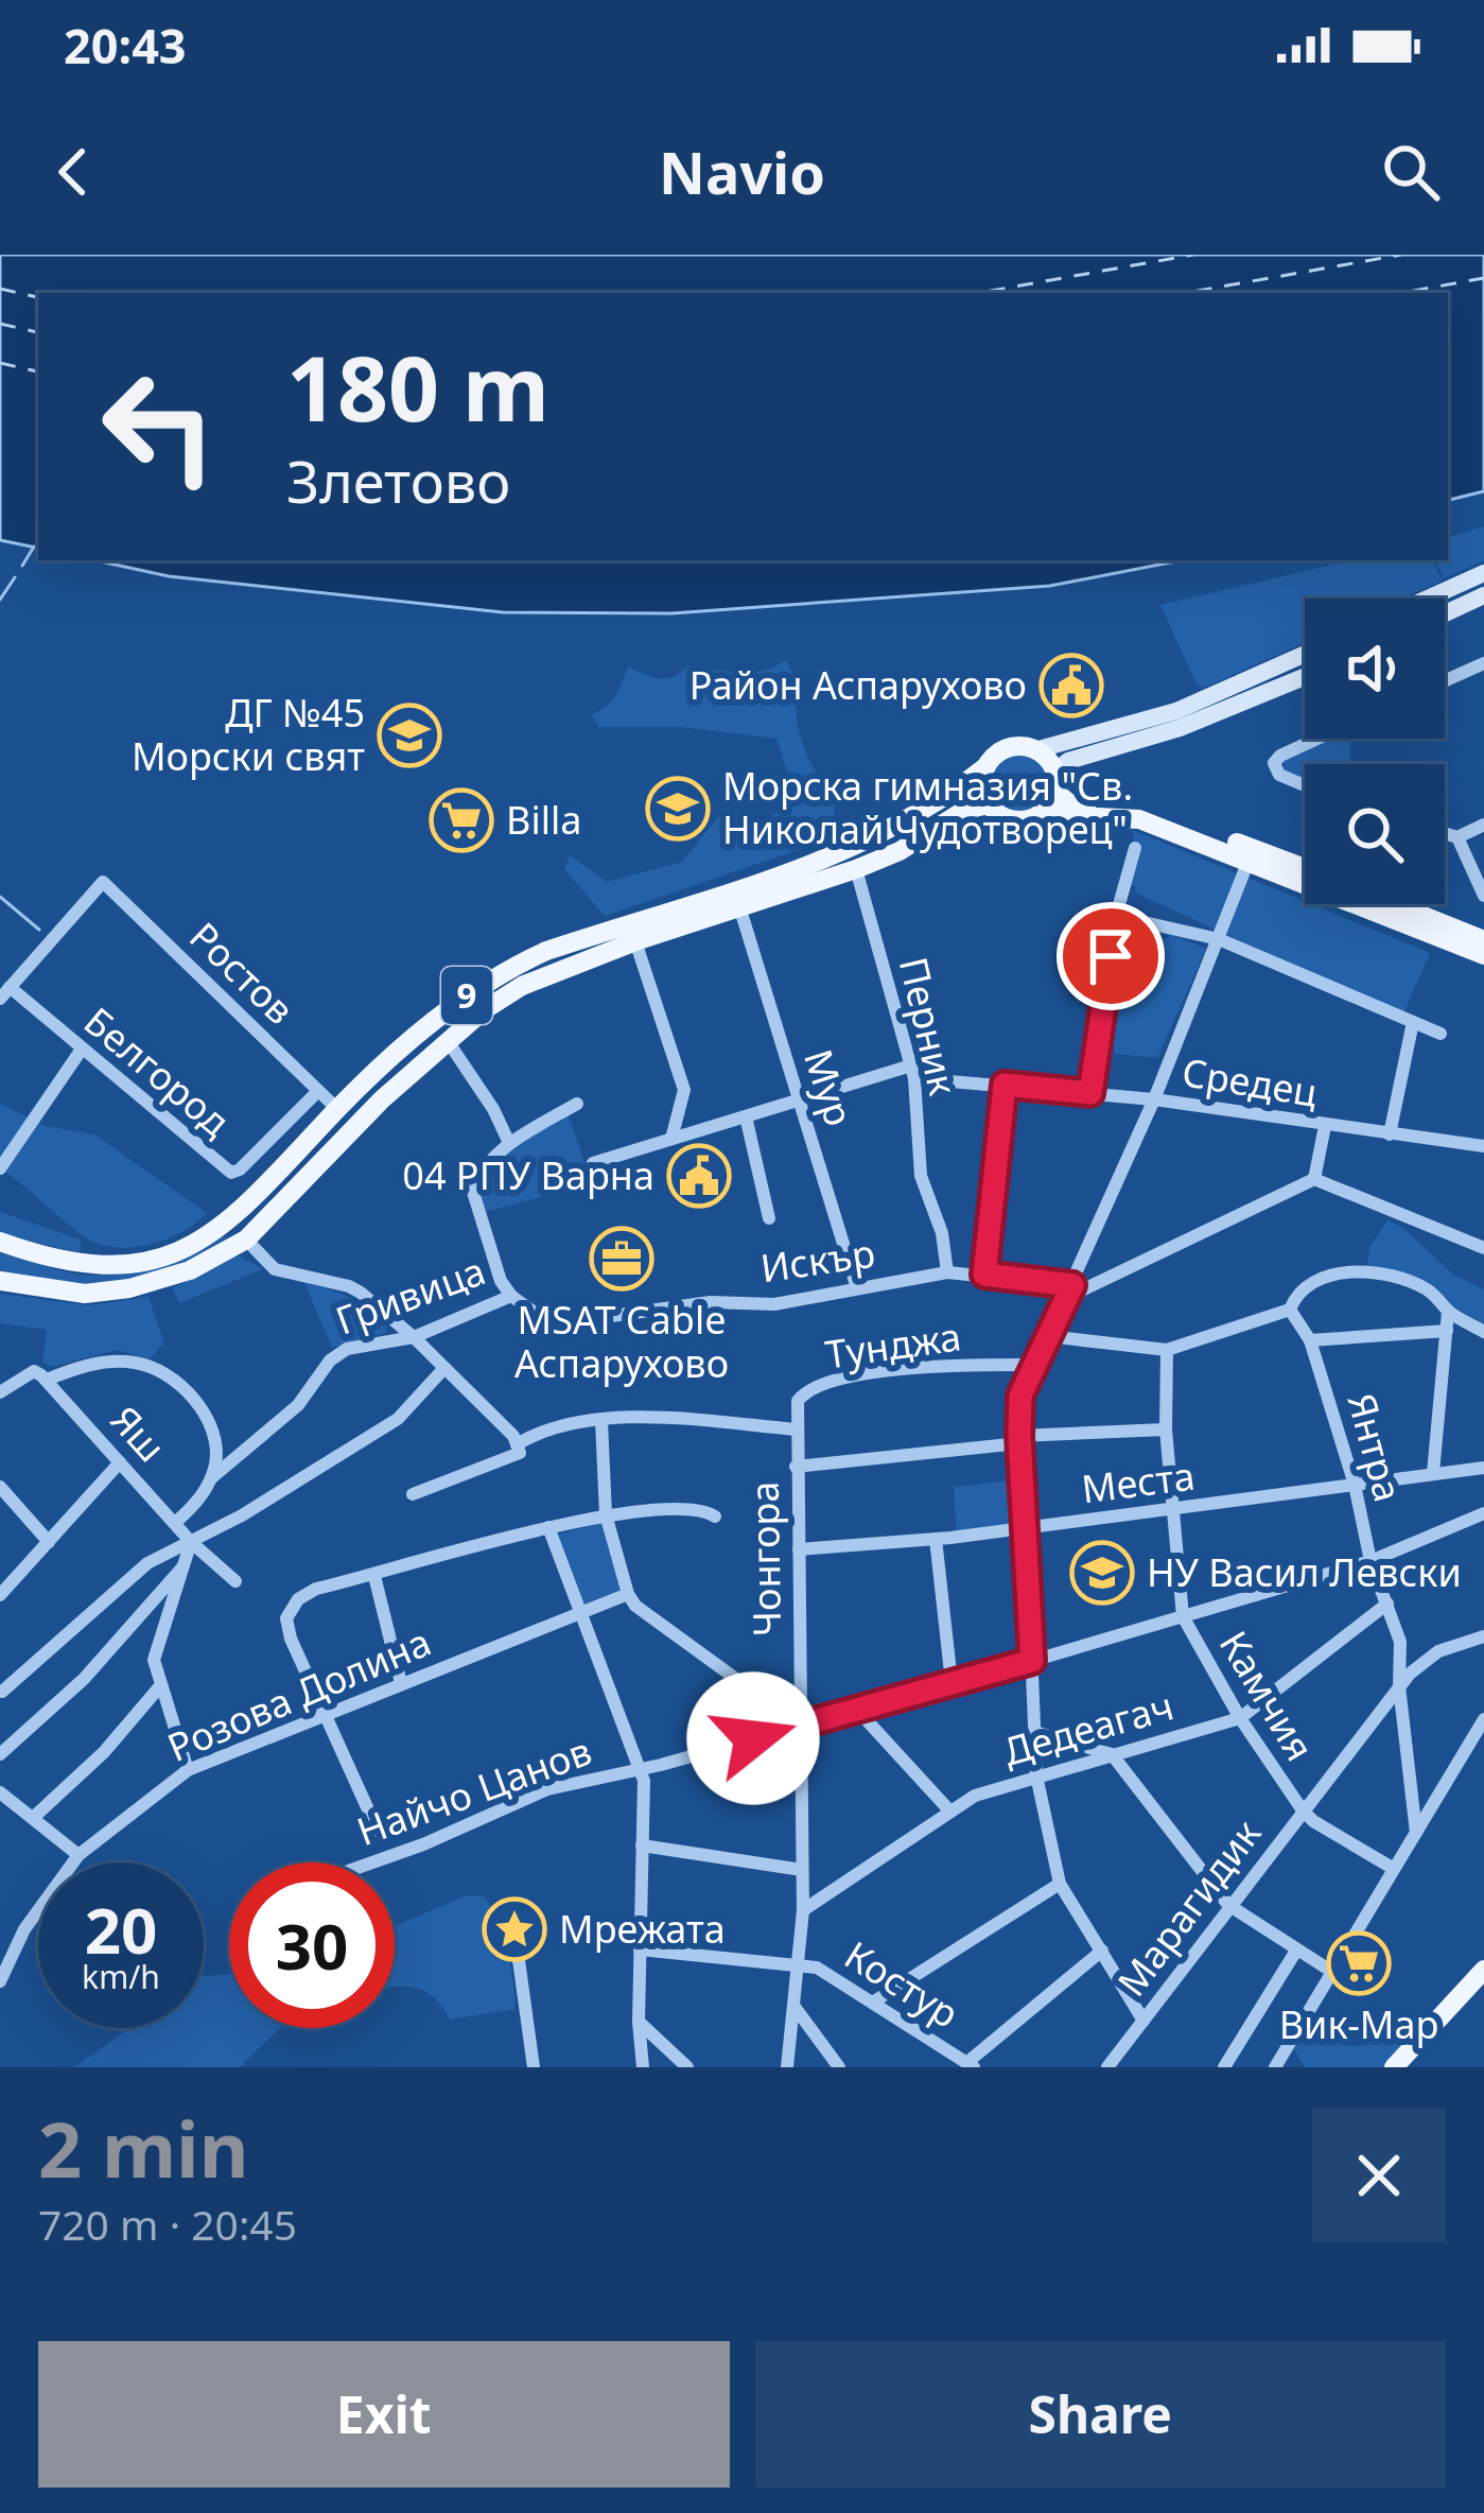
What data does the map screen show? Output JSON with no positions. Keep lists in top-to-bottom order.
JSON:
{
  "streets": {
    "main road": ["9"],
    "street": [
      "Ростов",
      "Перник",
      "Белгород",
      "Средец",
      "Мур",
      "Искър",
      "Гривица",
      "Тунджа",
      "Яш",
      "Янтра",
      "Места",
      "Чонгора",
      "Розова Долина",
      "Камчия",
      "Дедеагач",
      "Найчо Цанов",
      "Марагидик",
      "Костур"
    ]
  },
  "crossings": [
    ["Ростов", "9"],
    ["Ростов", "Белгород"],
    ["9", "Перник"],
    ["9", "Мур"],
    ["Перник", "Средец"],
    ["Перник", "Искър"],
    ["Мур", "Искър"],
    ["Искър", "Гривица"],
    ["Гривица", "Яш"],
    ["Тунджа", "Чонгора"],
    ["Янтра", "Места"],
    ["Янтра", "Дедеагач"],
    ["Янтра", "Найчо Цанов"],
    ["Янтра", "Марагидик"],
    ["Места", "Чонгора"],
    ["Места", "Камчия"],
    ["Чонгора", "Дедеагач"],
    ["Чонгора", "Найчо Цанов"],
    ["Чонгора", "Костур"],
    ["Камчия", "Дедеагач"],
    ["Камчия", "Найчо Цанов"],
    ["Камчия", "Марагидик"]
  ],
  "places": {
    "public building": ["Район Аспарухово", "04 РПУ Варна"],
    "school or university": ["ДГ №45 Морски свят", "Морска гимназия \"Св. Николай Чудотворец\"", "НУ Васил Левски"],
    "supermarket": ["Billa", "Вик-Мар"],
    "office": ["MSAT Cable Аспарухово"],
    "place": ["Мрежата"]
  },
  "page": {
    "status": "20:43",
    "header": "Navio",
    "turn": ["180 m", "Злетово"],
    "speed": "20 km/h",
    "limit": "30",
    "heading": ["2 min", "720 m · 20:45"],
    "buttons": ["Exit", "Share"]
  }
}
